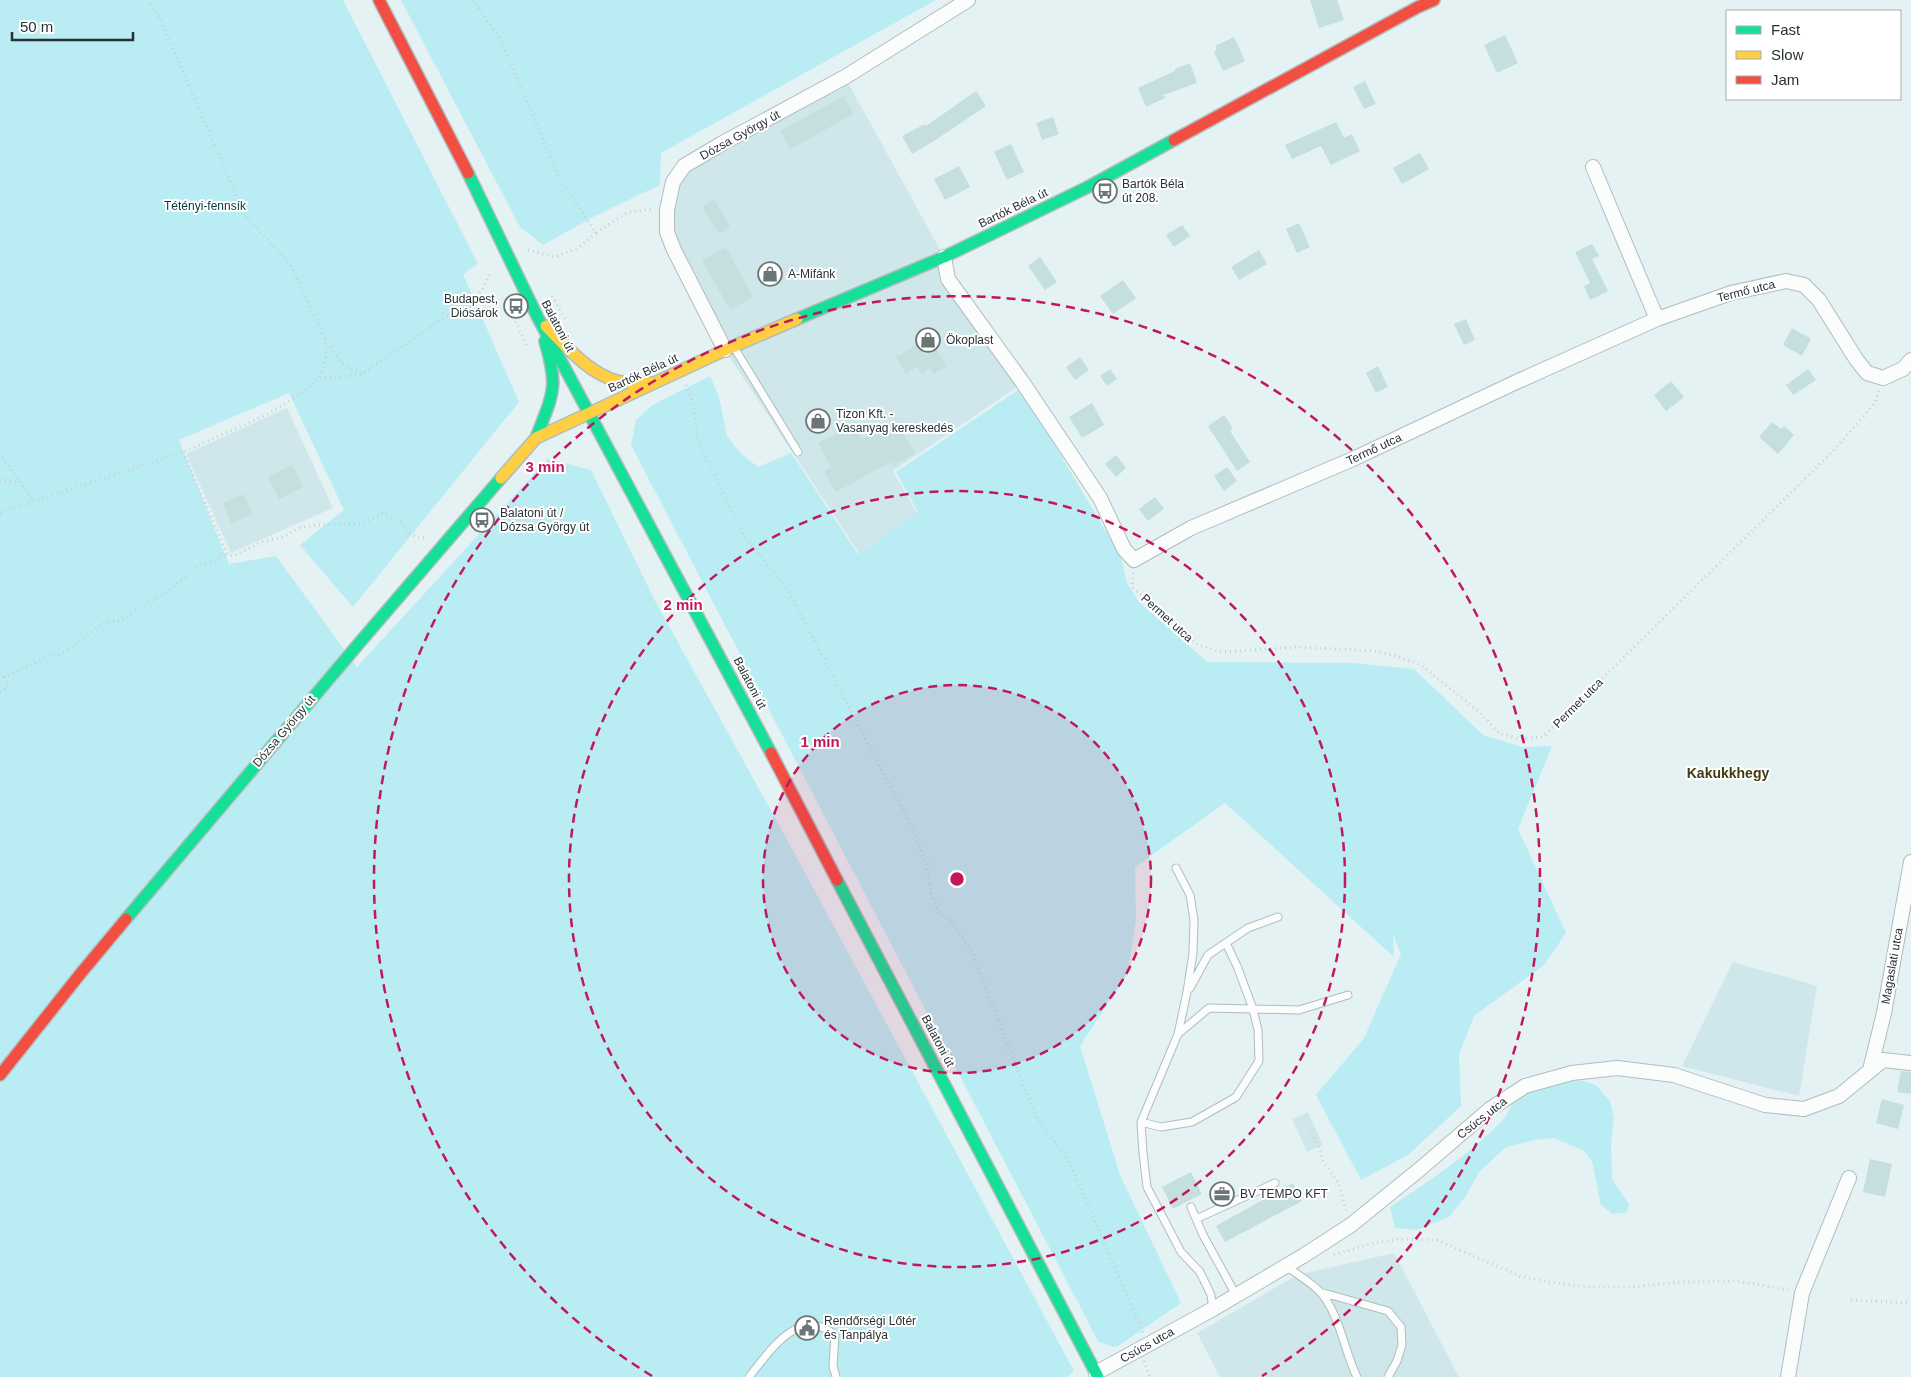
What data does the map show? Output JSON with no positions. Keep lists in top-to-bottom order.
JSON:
{
  "streets": {
    "street": [
      "Dózsa György út",
      "Bartók Béla út",
      "Termő utca",
      "Balatoni út",
      "Magaslati utca",
      "Csúcs utca"
    ],
    "path": ["Permet utca"]
  },
  "crossings": [
    ["Dózsa György út", "Bartók Béla út"],
    ["Dózsa György út", "Balatoni út"],
    ["Bartók Béla út", "Balatoni út"],
    ["Termő utca", "Permet utca"],
    ["Balatoni út", "Csúcs utca"],
    ["Magaslati utca", "Csúcs utca"]
  ],
  "districts": ["Kakukkhegy"],
  "parks": ["Tétényi-fennsík"],
  "places": {
    "bus stop": ["Bartók Béla út 208.", "Budapest, Diósárok", "Balatoni út / Dózsa György út"],
    "shop": ["A-Mifánk", "Ökoplast", "Tizon Kft. - Vasanyag kereskedés"],
    "office": ["BV TEMPO KFT"],
    "public building": ["Rendőrségi Lőtér és Tanpálya"]
  },
  "legend": ["Fast", "Slow", "Jam"],
  "scale_bar": "50 m",
  "rings": ["3 min", "2 min", "1 min"]
}
